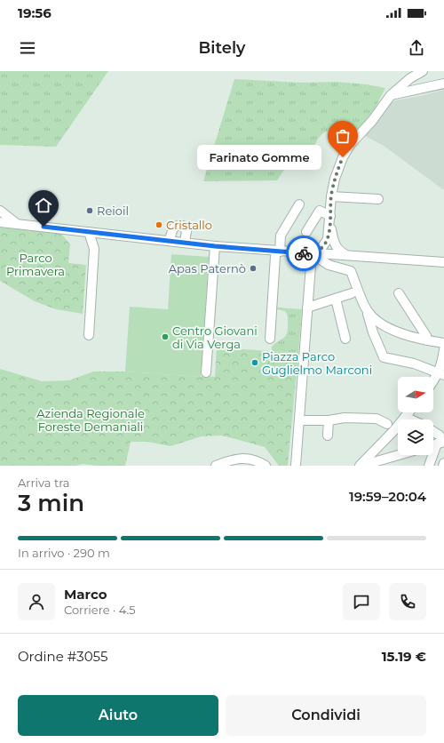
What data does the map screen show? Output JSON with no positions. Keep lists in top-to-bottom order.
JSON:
{
  "parks": ["Parco Primavera", "Azienda Regionale Foreste Demaniali"],
  "places": [
    "Farinato Gomme",
    "Reioil",
    "Cristallo",
    "Apas Paternò",
    "Centro Giovani di Via Verga",
    "Piazza Parco Guglielmo Marconi"
  ],
  "north": "right",
  "page": {
    "status": "19:56",
    "header": "Bitely",
    "bubble": "Farinato Gomme",
    "heading": ["3 min", "Arriva tra", "19:59–20:04"],
    "panel": [
      "Marco",
      "Corriere · 4.5",
      "Ordine #3055",
      "15.19 €"
    ],
    "bar": "In arrivo · 290 m",
    "buttons": ["Aiuto", "Condividi"]
  }
}
